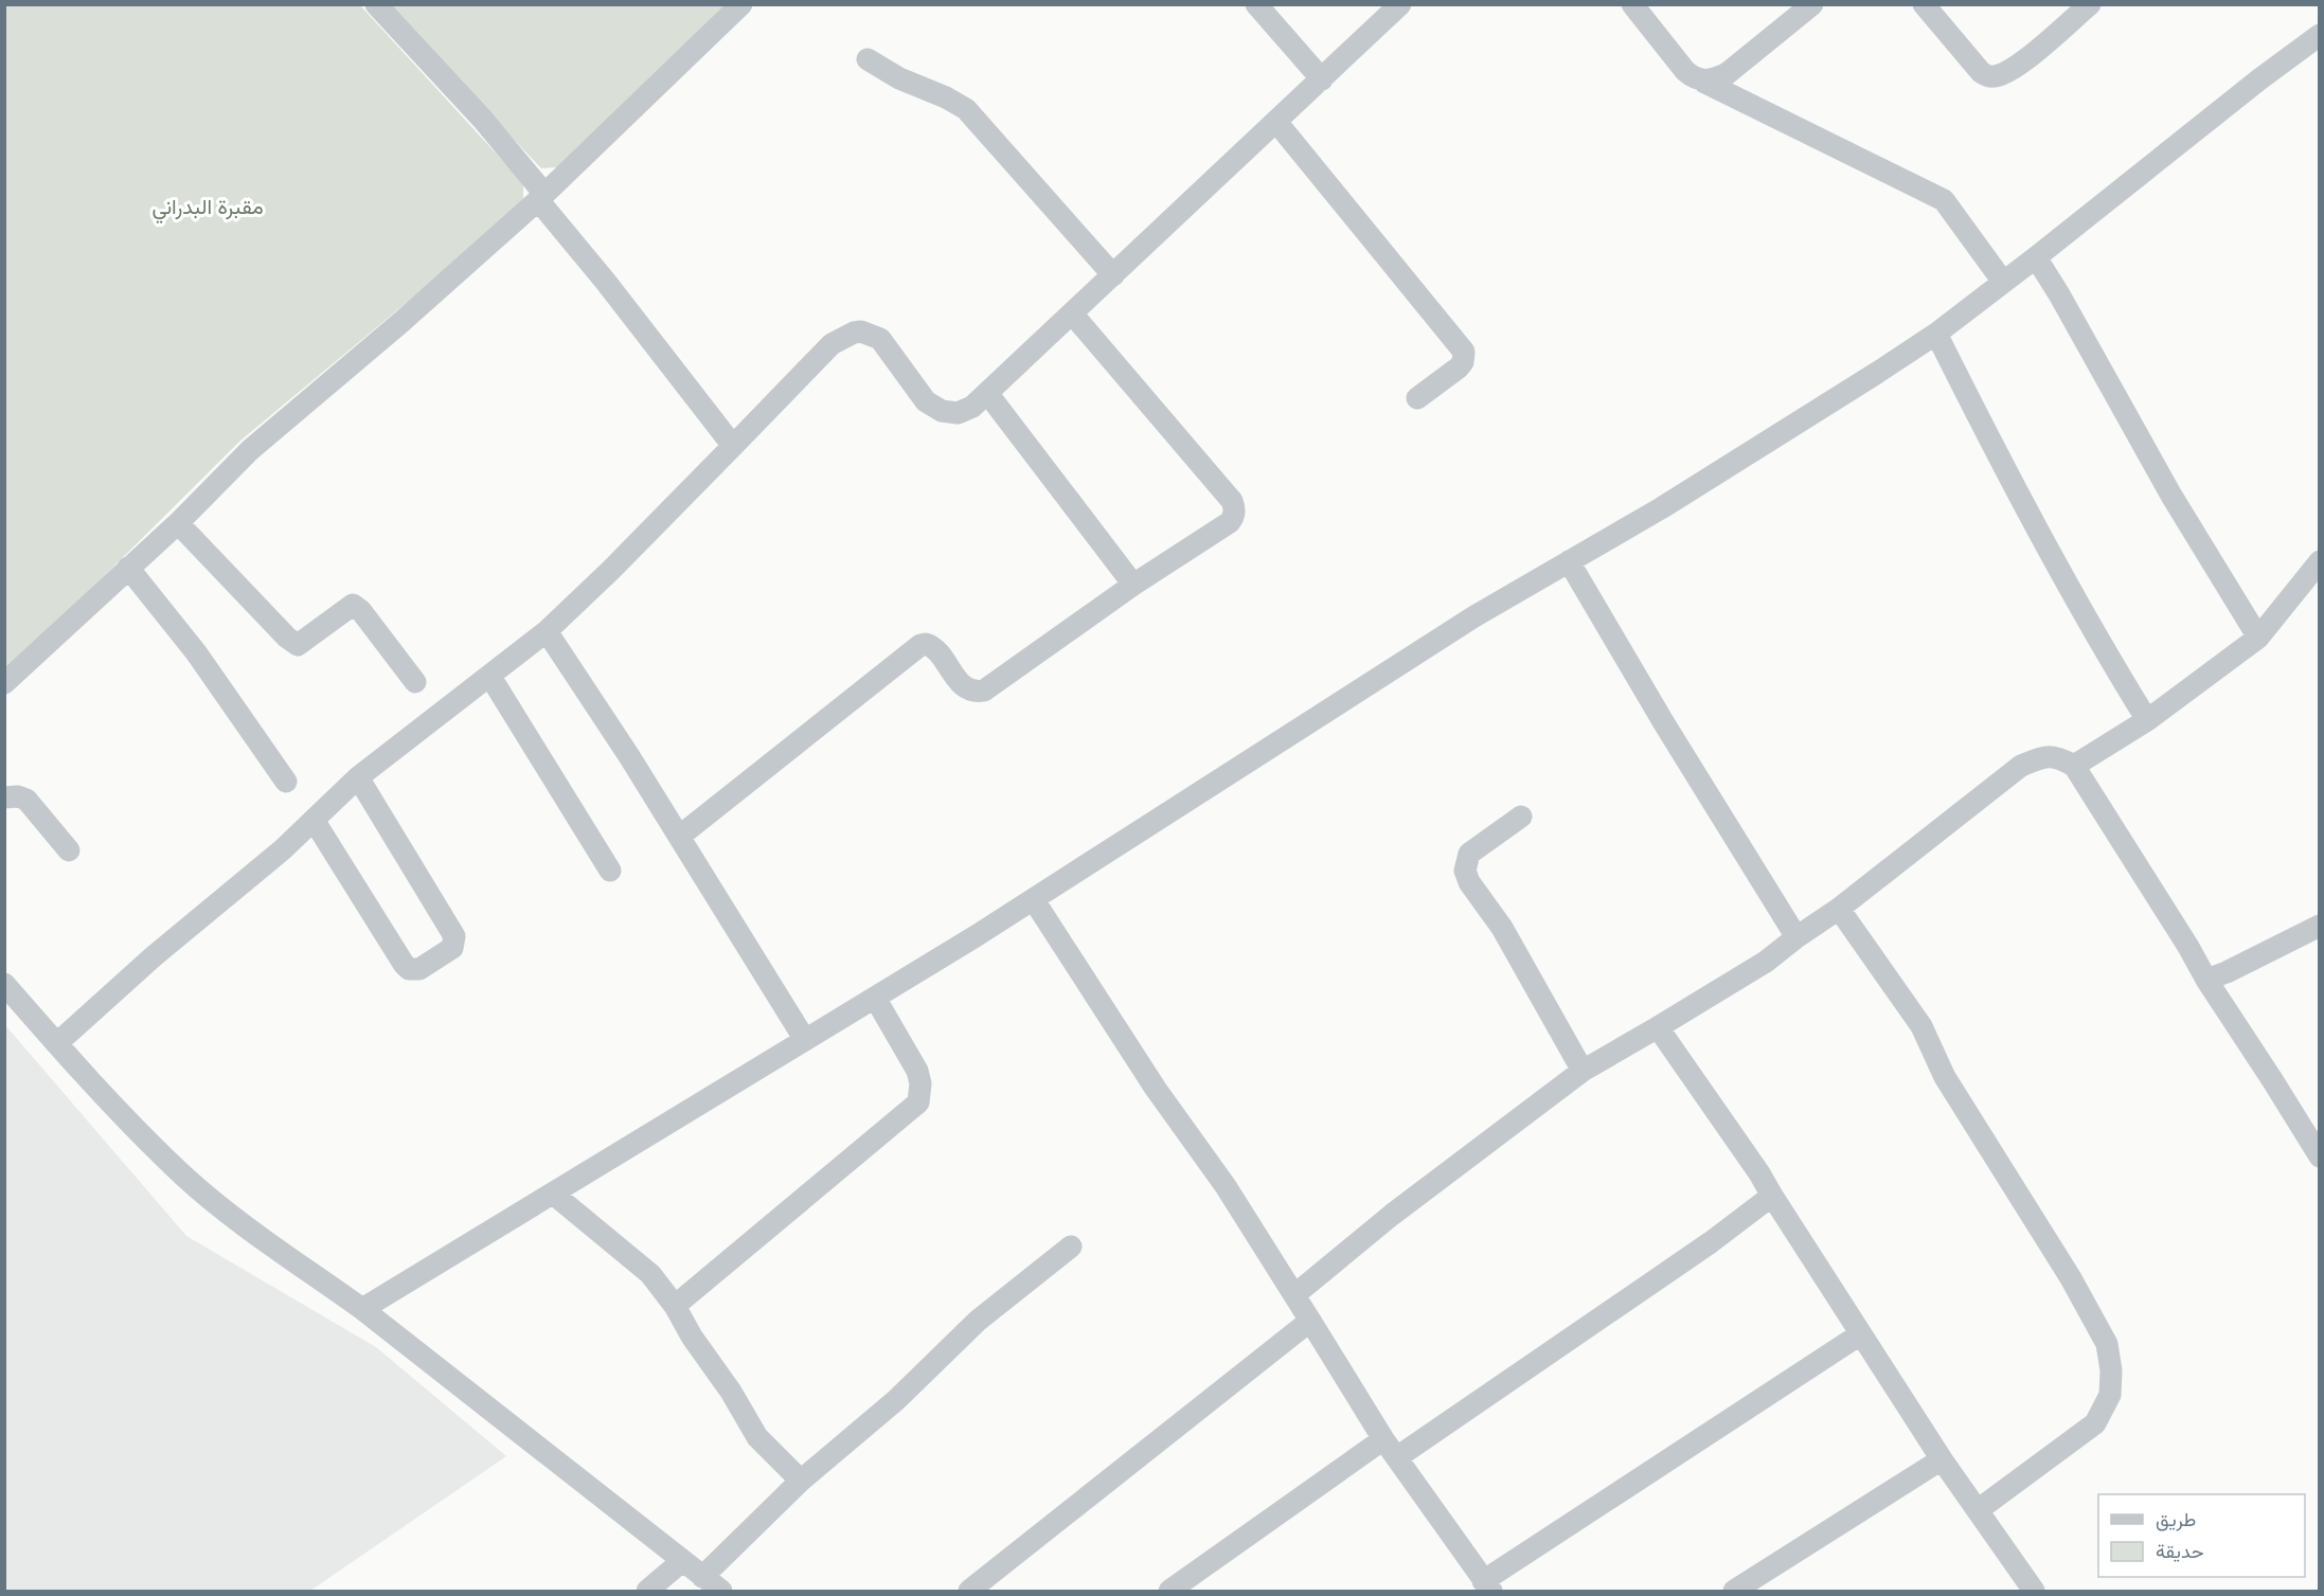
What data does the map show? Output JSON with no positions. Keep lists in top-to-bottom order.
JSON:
{
  "parks": ["مقبرة البدراني"],
  "legend": ["طريق", "حديقة"]
}
